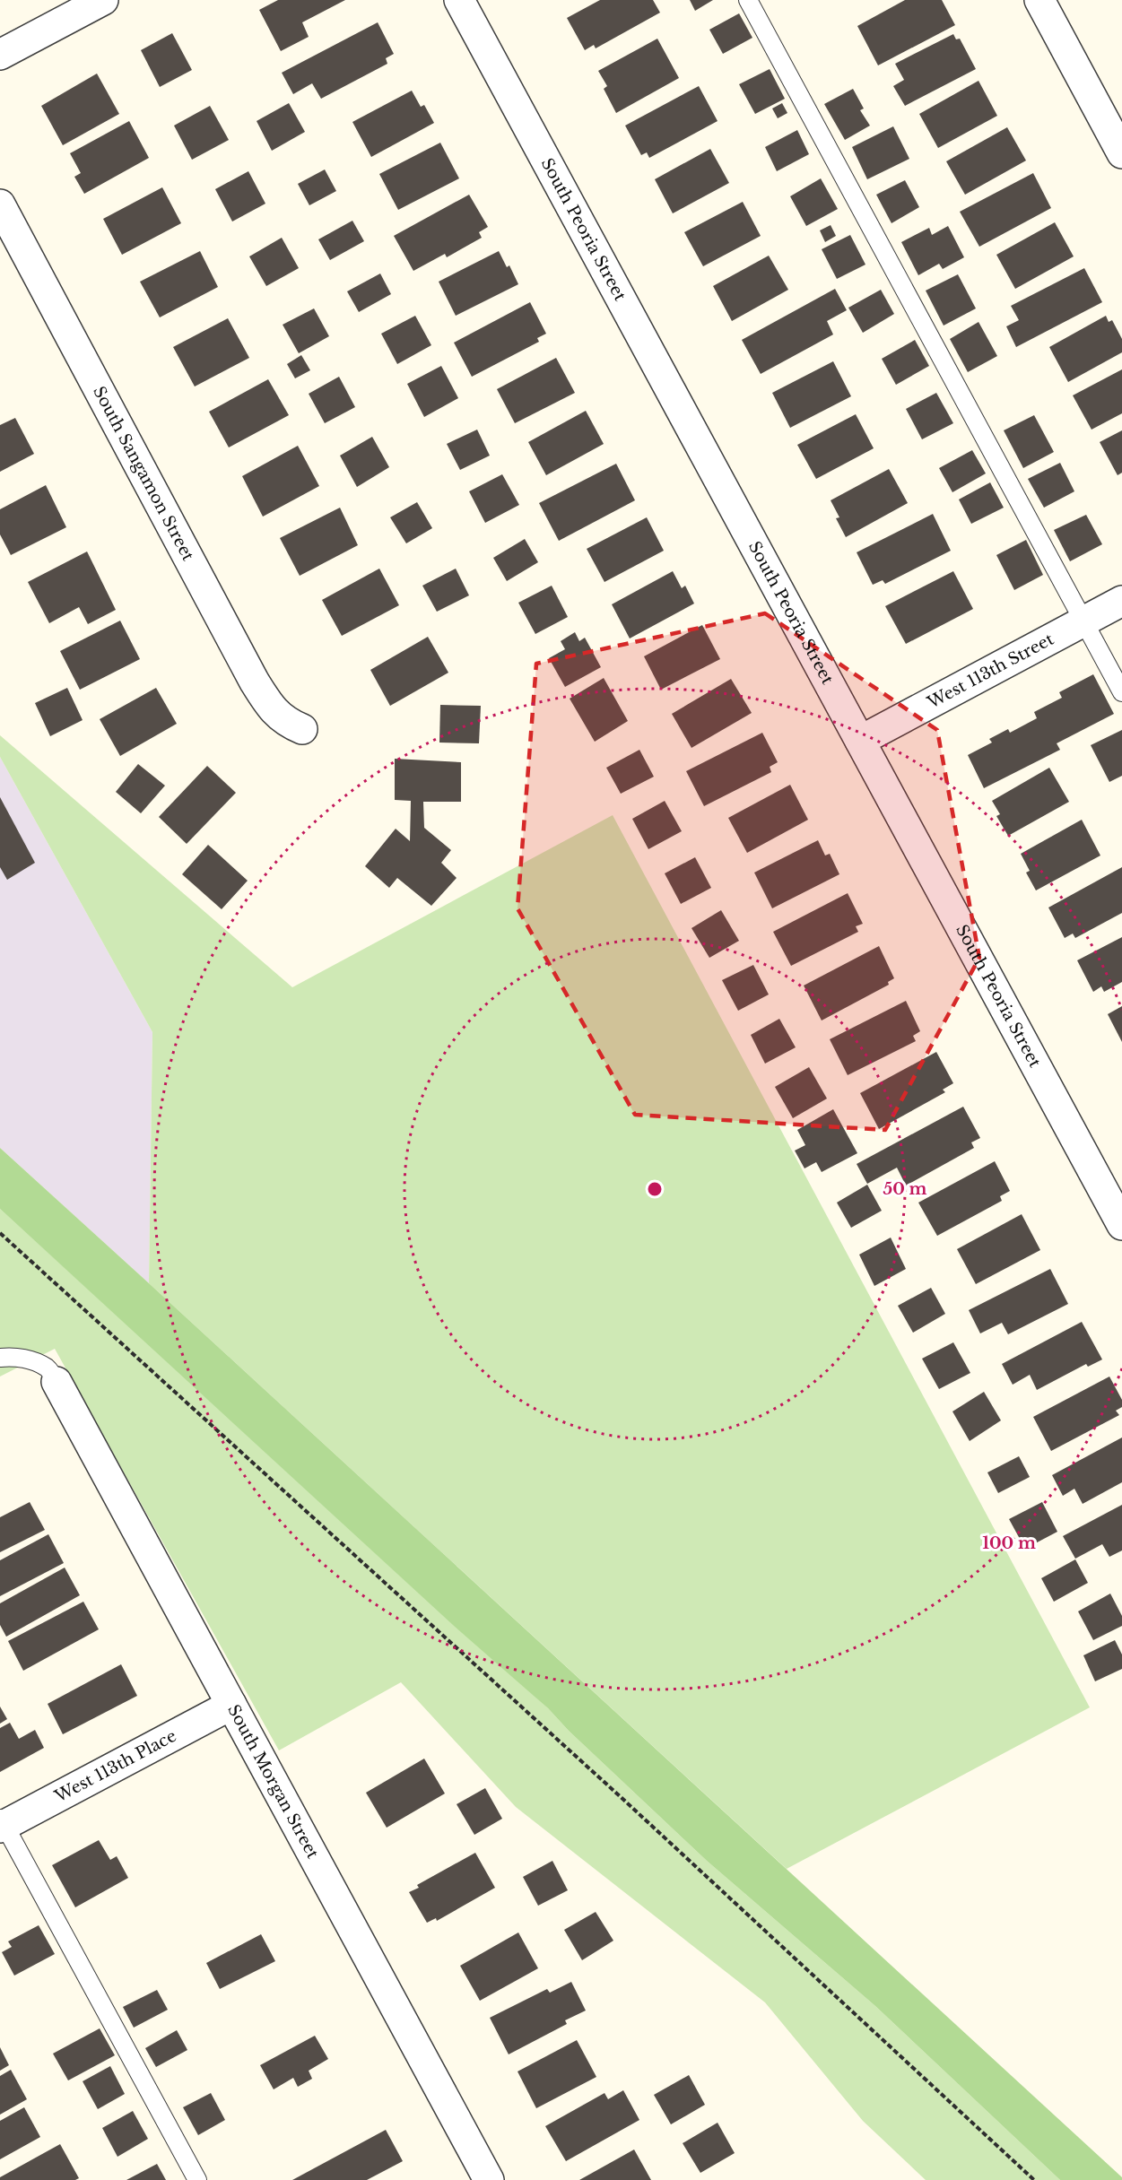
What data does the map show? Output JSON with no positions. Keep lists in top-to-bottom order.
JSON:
{
  "streets": {
    "street": [
      "South Peoria Street",
      "South Sangamon Street",
      "West 113th Street",
      "West 113th Place",
      "South Morgan Street"
    ]
  },
  "crossings": [
    ["South Peoria Street", "West 113th Street"],
    ["West 113th Place", "South Morgan Street"]
  ],
  "rings": ["50 m", "100 m"]
}
